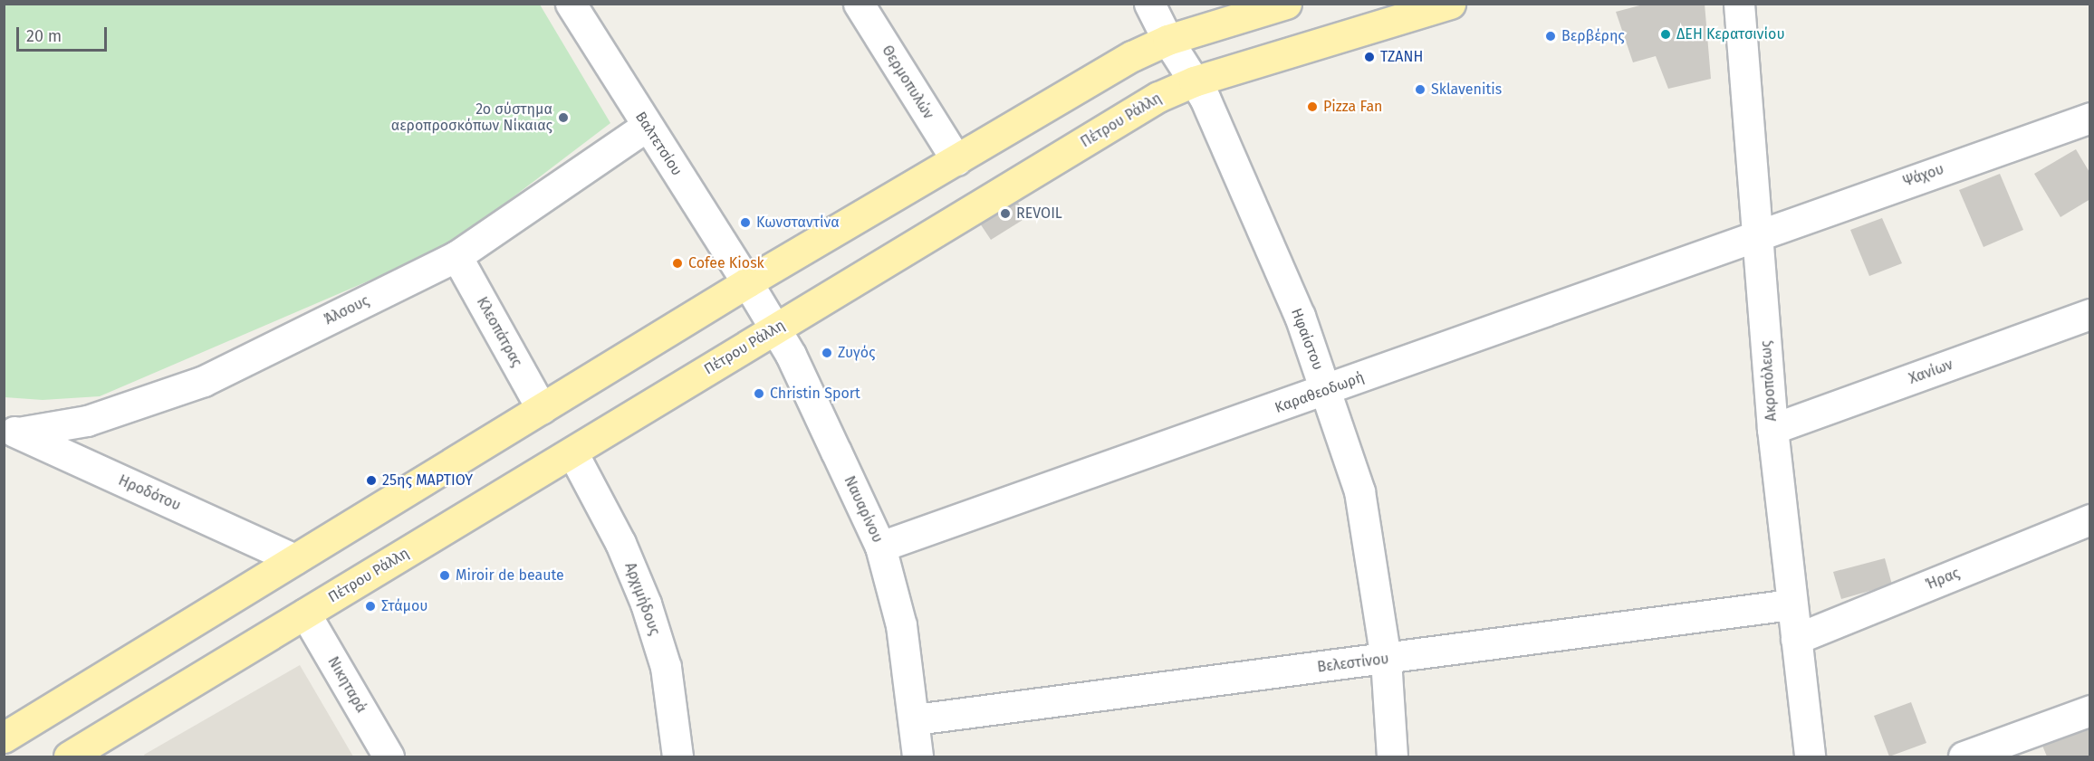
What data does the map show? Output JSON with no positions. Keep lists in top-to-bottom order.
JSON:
{
  "streets": {
    "main road": ["Πέτρου Ράλλη"],
    "street": [
      "Θερμοπυλών",
      "Βαλτετσίου",
      "Ψάχου",
      "Άλσους",
      "Κλεοπάτρας",
      "Ηφαίστου",
      "Χανίων",
      "Ακροπόλεως",
      "Καραθεοδωρή",
      "Ηροδότου",
      "Ναυαρίνου",
      "Ήρας",
      "Αρχιμήδους",
      "Βελεστίνου",
      "Νικηταρά"
    ]
  },
  "crossings": [
    ["Πέτρου Ράλλη", "Ηφαίστου"],
    ["Πέτρου Ράλλη", "Ναυαρίνου"],
    ["Πέτρου Ράλλη", "Αρχιμήδους"],
    ["Πέτρου Ράλλη", "Νικηταρά"],
    ["Βαλτετσίου", "Άλσους"],
    ["Βαλτετσίου", "Ναυαρίνου"],
    ["Ψάχου", "Ακροπόλεως"],
    ["Ψάχου", "Καραθεοδωρή"],
    ["Άλσους", "Κλεοπάτρας"],
    ["Άλσους", "Ηροδότου"],
    ["Ηφαίστου", "Καραθεοδωρή"],
    ["Ηφαίστου", "Βελεστίνου"],
    ["Χανίων", "Ακροπόλεως"],
    ["Ακροπόλεως", "Καραθεοδωρή"],
    ["Ακροπόλεως", "Ήρας"],
    ["Ακροπόλεως", "Βελεστίνου"],
    ["Καραθεοδωρή", "Ναυαρίνου"],
    ["Ναυαρίνου", "Βελεστίνου"]
  ],
  "places": [
    "ΔΕΗ Κερατσινίου",
    "Βερβέρης",
    "ΤΖΑΝΗ",
    "Sklavenitis",
    "Pizza Fan",
    "2o σύστημα αεροπροσκόπων Νίκαιας",
    "REVOIL",
    "Κωνσταντίνα",
    "Cofee Kiosk",
    "Ζυγός",
    "Christin Sport",
    "25ης ΜΑΡΤΙΟΥ",
    "Miroir de beaute",
    "Στάμου"
  ],
  "scale_bar": "20 m"
}
